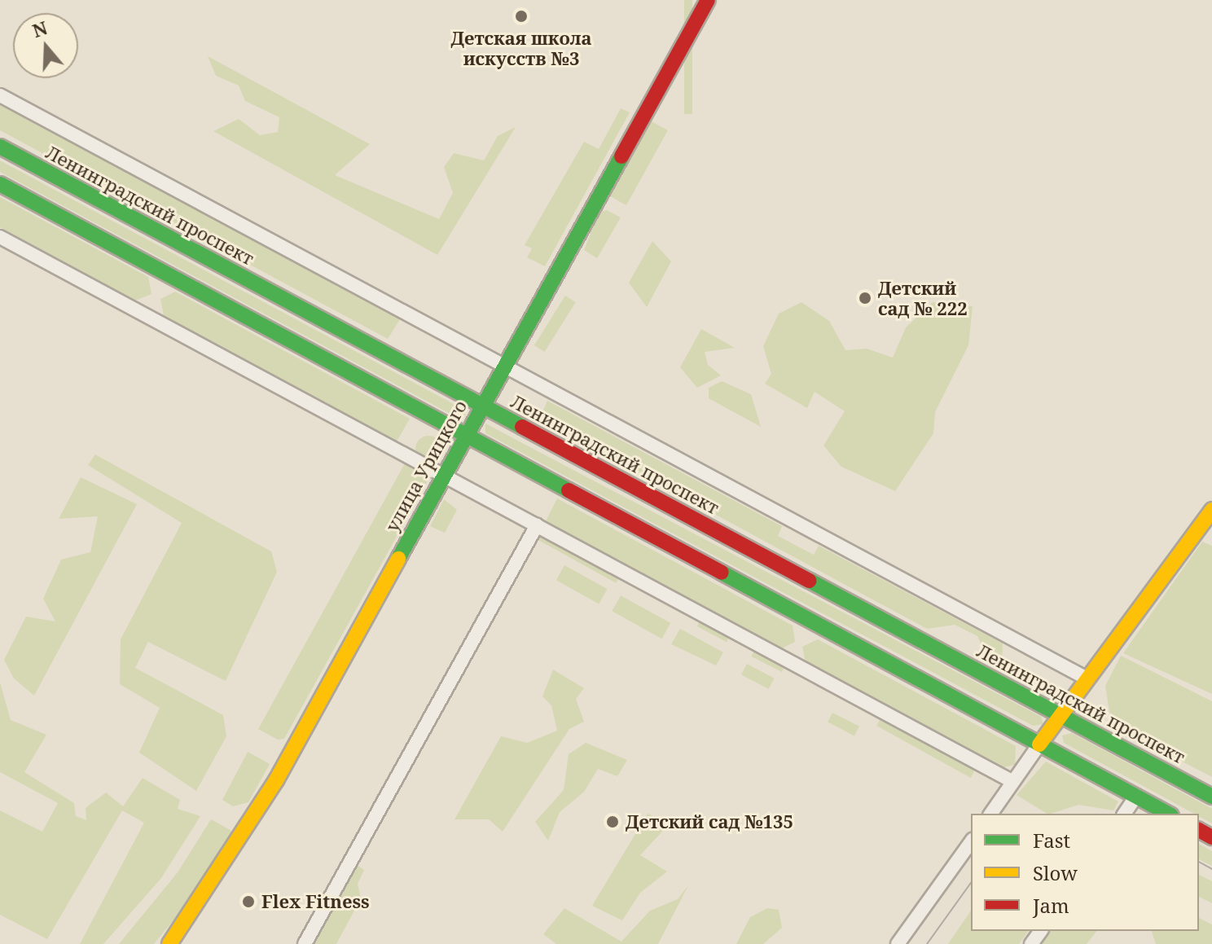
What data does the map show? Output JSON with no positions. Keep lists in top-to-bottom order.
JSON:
{
  "streets": {
    "main road": ["Ленинградский проспект", "улица Урицкого"]
  },
  "crossings": [
    ["Ленинградский проспект", "улица Урицкого"]
  ],
  "places": [
    "Детская школа искусств №3",
    "Детский сад № 222",
    "Детский сад №135",
    "Flex Fitness"
  ],
  "legend": ["Fast", "Slow", "Jam"],
  "north": "top"
}
